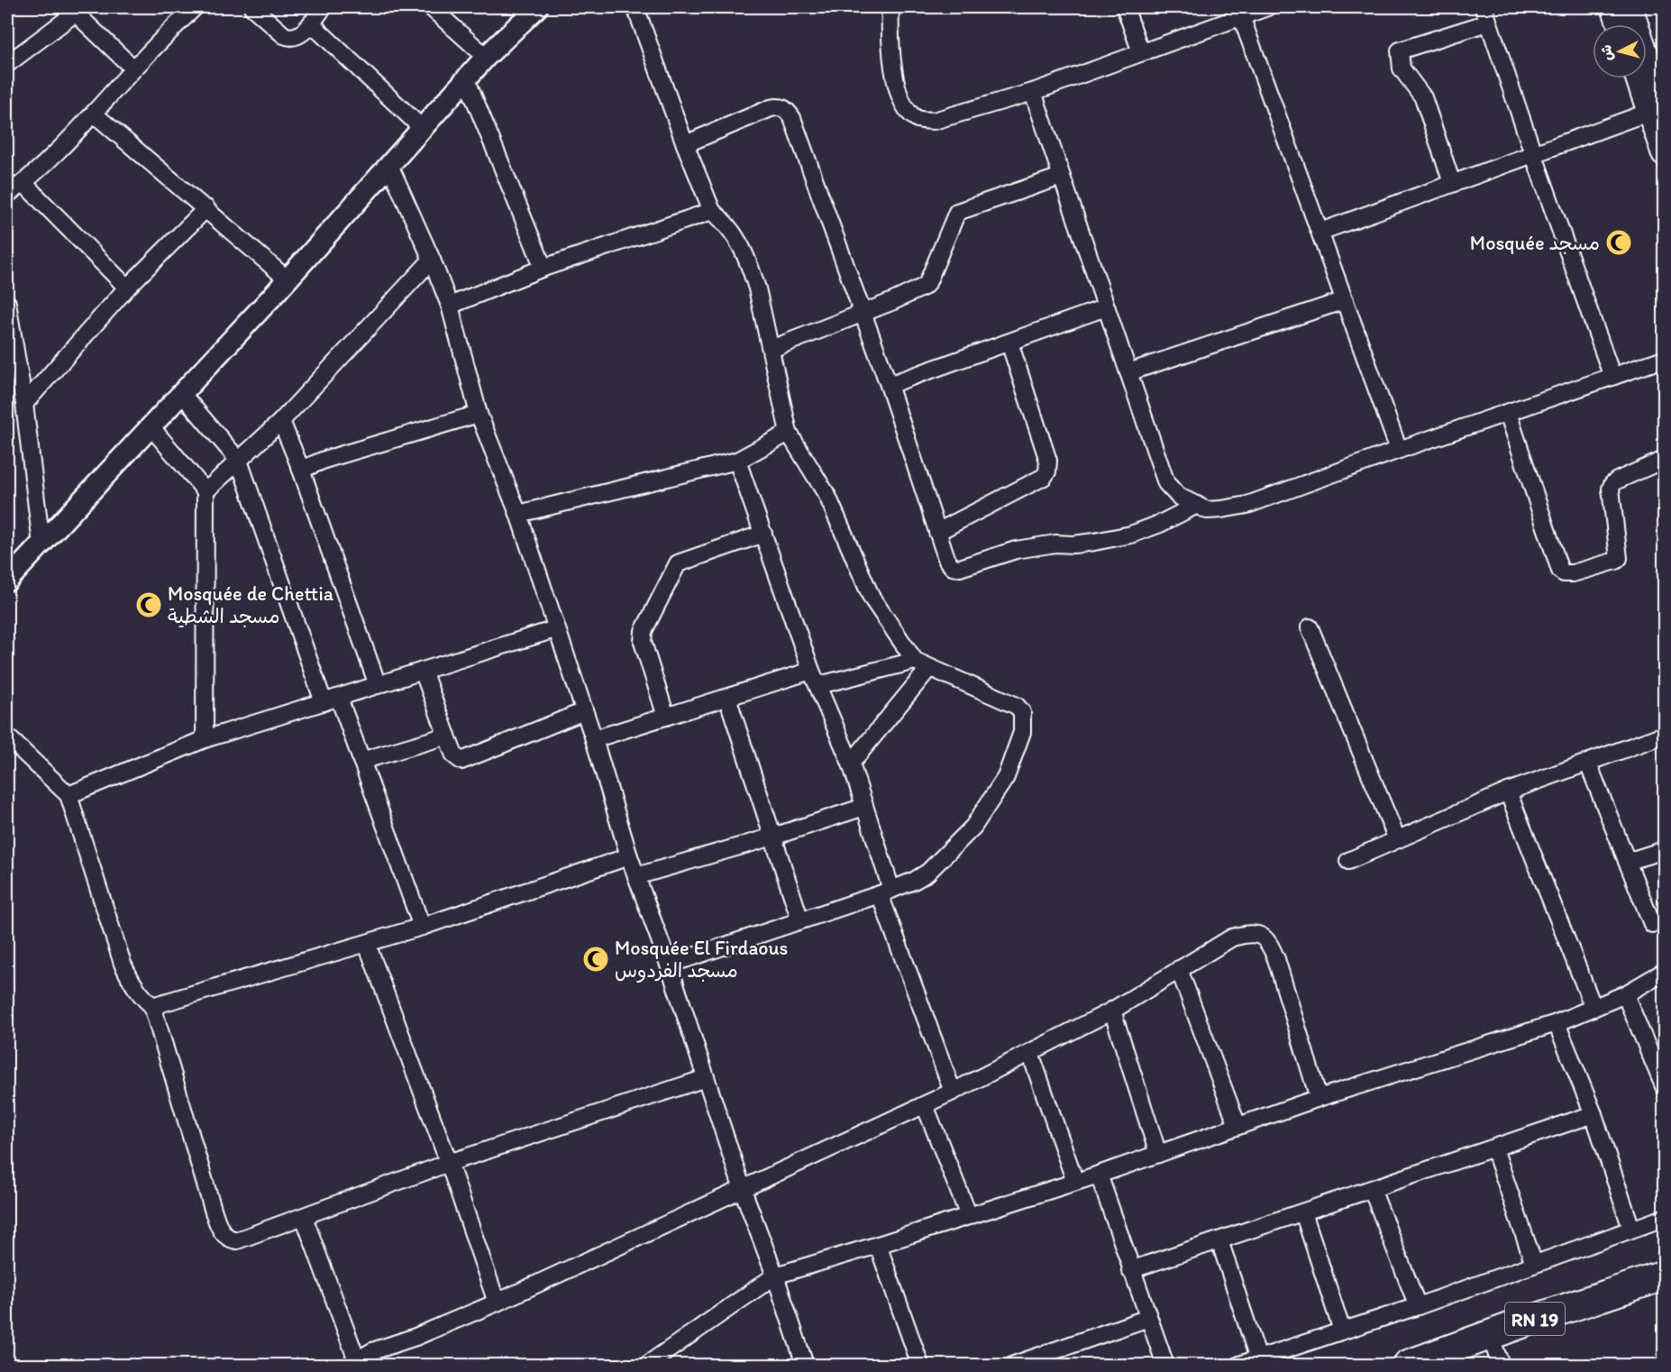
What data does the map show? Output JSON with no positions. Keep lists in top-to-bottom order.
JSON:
{
  "streets": {
    "highway": ["RN 19"]
  },
  "places": {
    "mosque": ["Mosquée مسجد", "Mosquée de Chettia مسجد الشطية", "Mosquée El Firdaous مسجد الفردوس"]
  },
  "north": "left"
}
